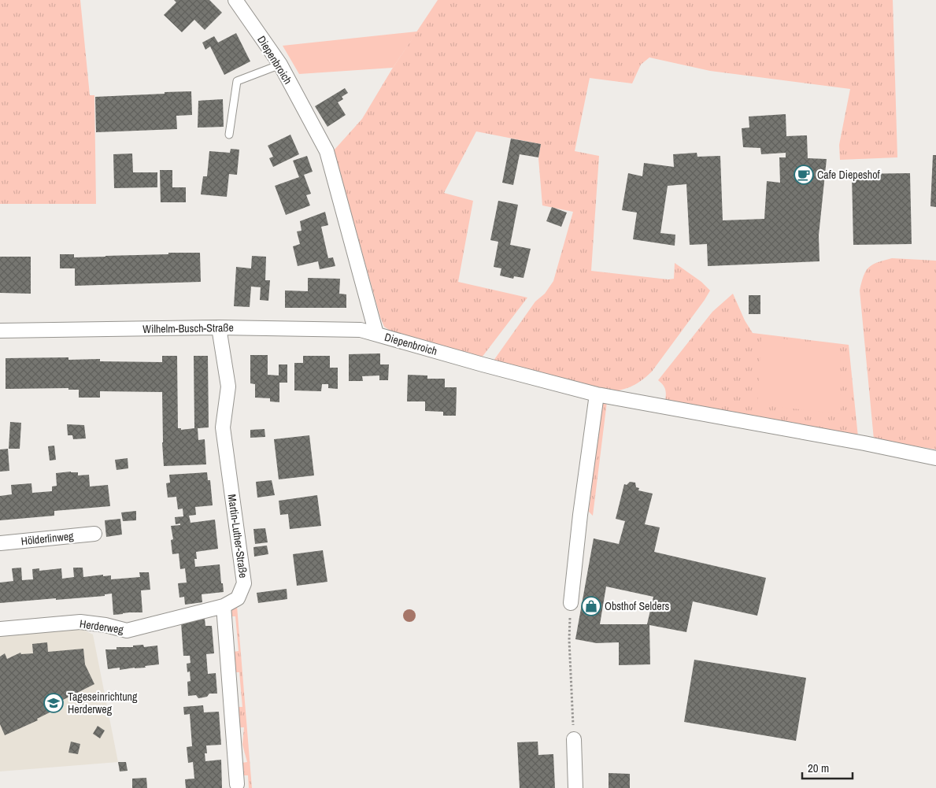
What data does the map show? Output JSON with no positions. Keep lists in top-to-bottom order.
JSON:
{
  "streets": {
    "street": [
      "Diepenbroich",
      "Wilhelm-Busch-Straße",
      "Martin-Luther-Straße",
      "Hölderlinweg",
      "Herderweg"
    ]
  },
  "crossings": [
    ["Diepenbroich", "Wilhelm-Busch-Straße"],
    ["Wilhelm-Busch-Straße", "Martin-Luther-Straße"],
    ["Martin-Luther-Straße", "Herderweg"]
  ],
  "places": {
    "cafe": ["Cafe Diepeshof"],
    "shop": ["Obsthof Selders"],
    "school or university": ["Tageseinrichtung Herderweg"]
  },
  "scale_bar": "20 m"
}
